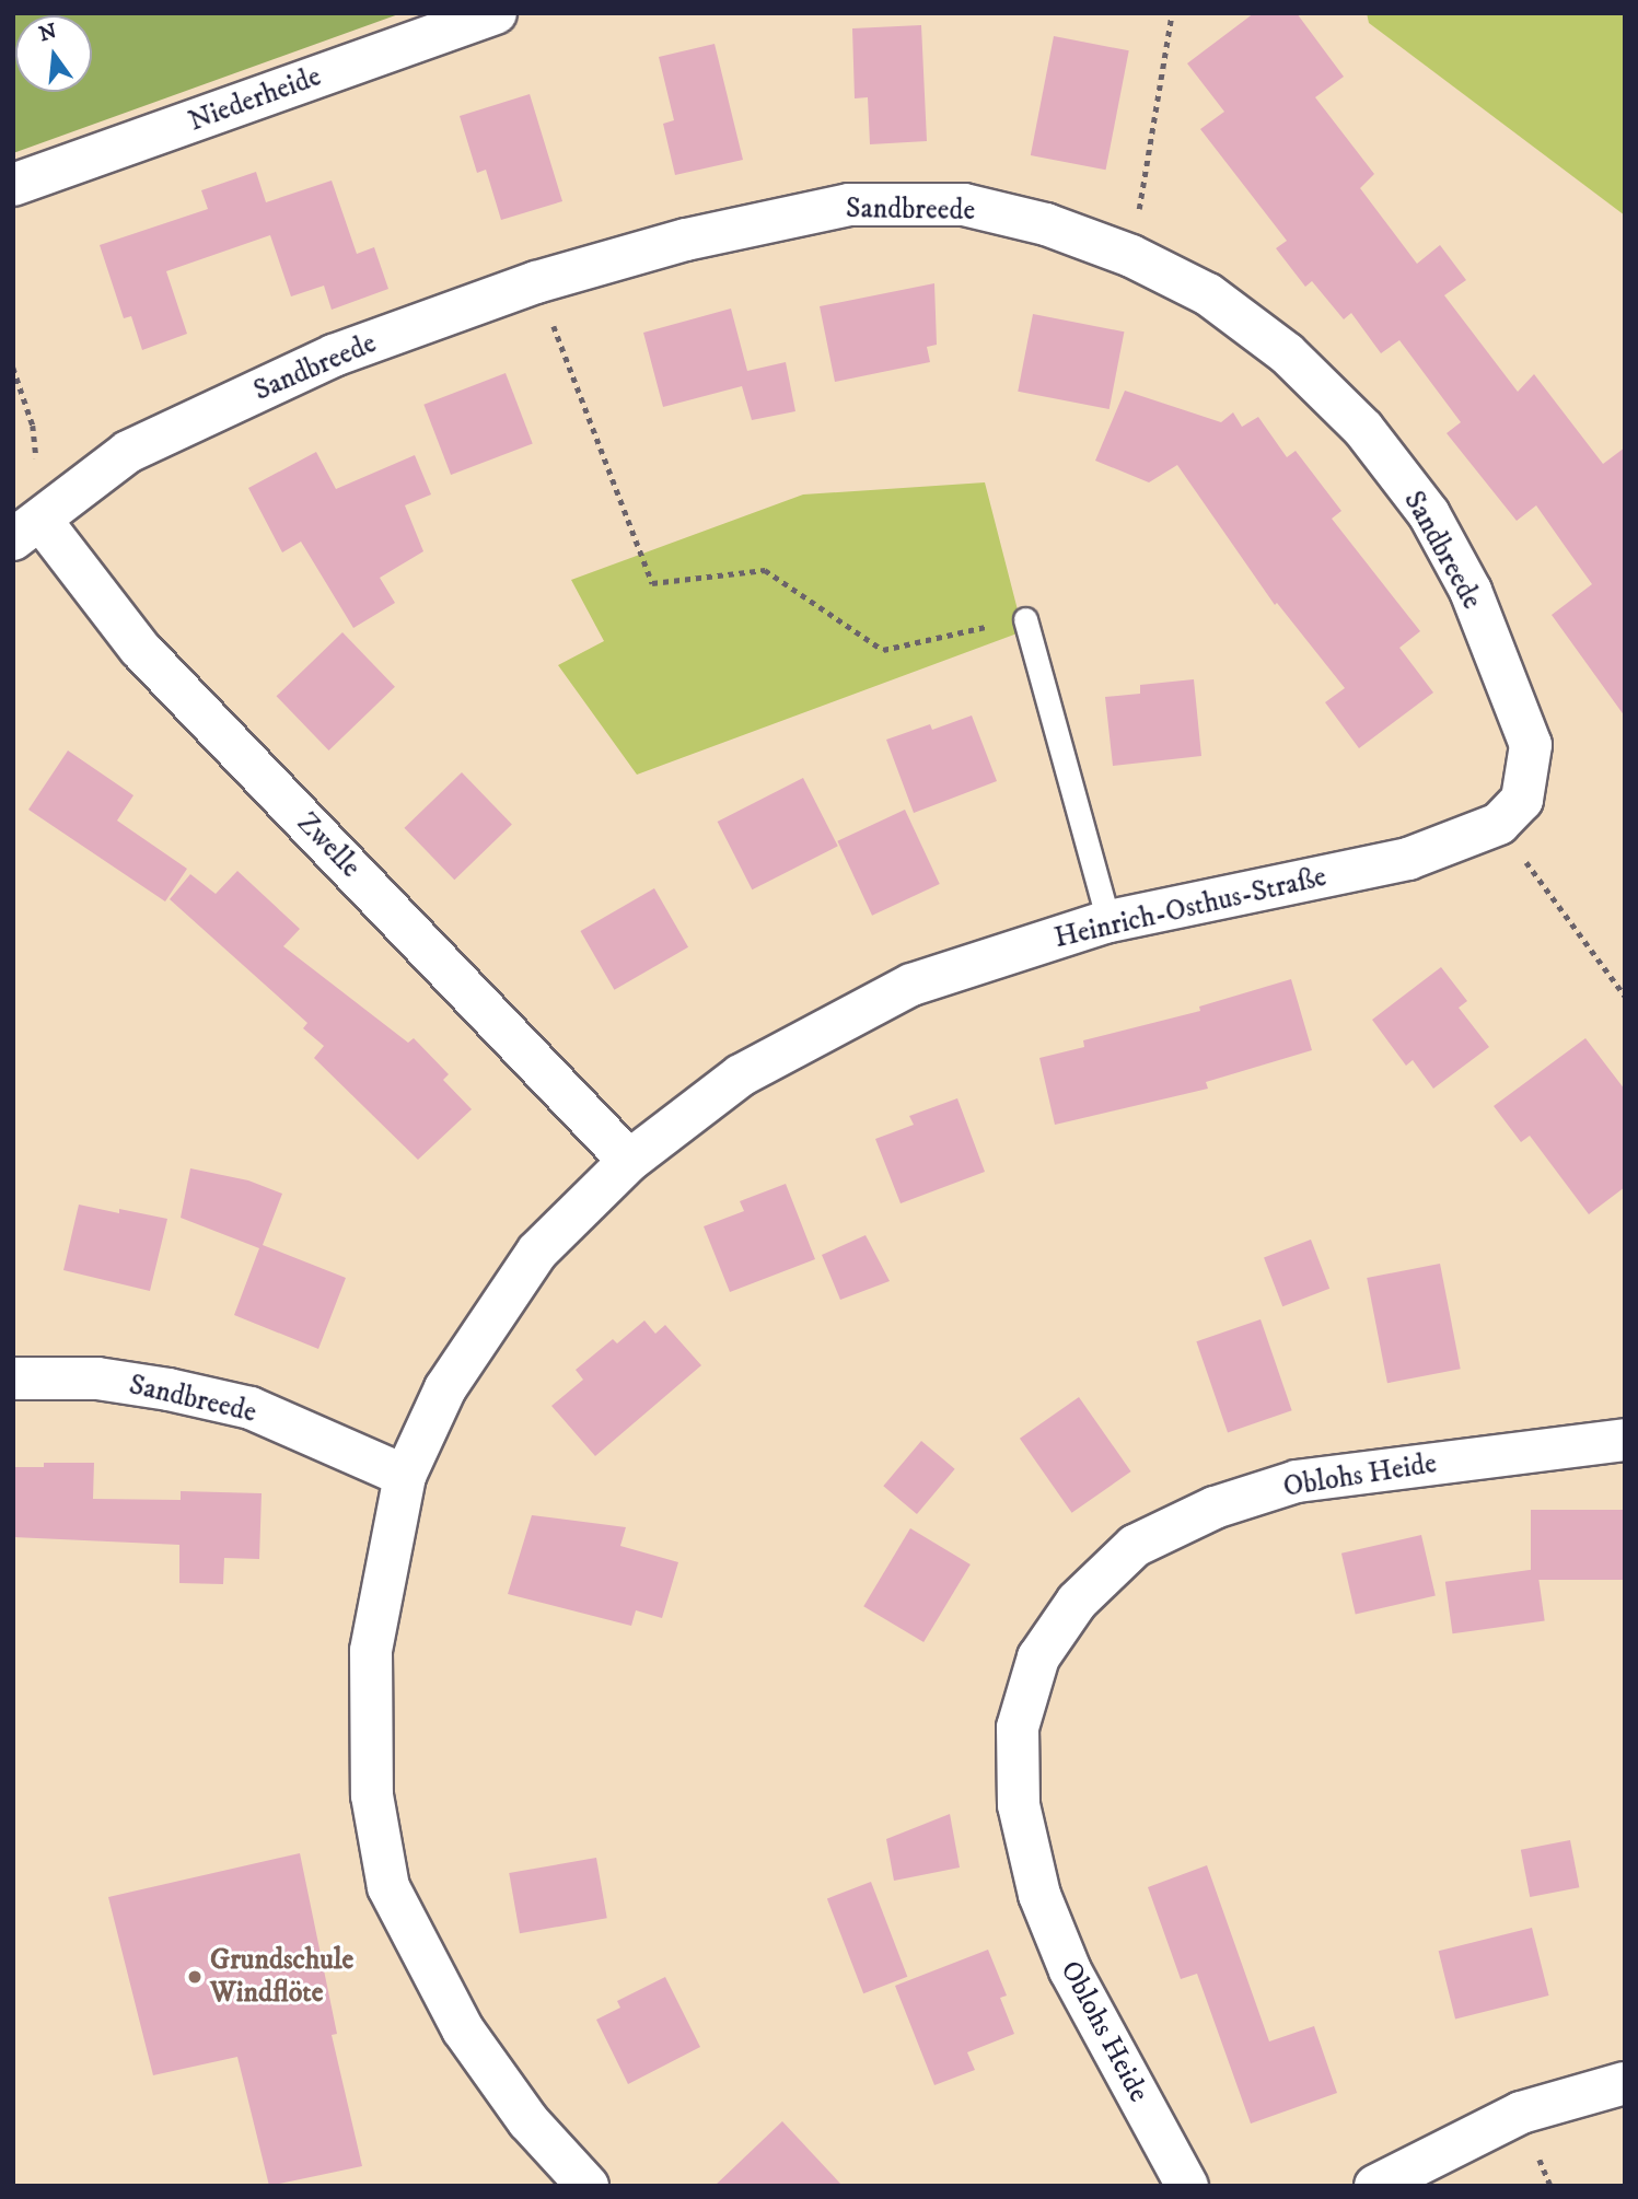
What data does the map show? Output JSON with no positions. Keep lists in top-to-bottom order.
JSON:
{
  "streets": {
    "street": [
      "Niederheide",
      "Sandbreede",
      "Zwelle",
      "Heinrich-Osthus-Straße",
      "Oblohs Heide"
    ]
  },
  "crossings": [
    ["Sandbreede", "Zwelle"],
    ["Sandbreede", "Heinrich-Osthus-Straße"],
    ["Zwelle", "Heinrich-Osthus-Straße"]
  ],
  "places": ["Grundschule Windflöte"],
  "north": "top"
}
